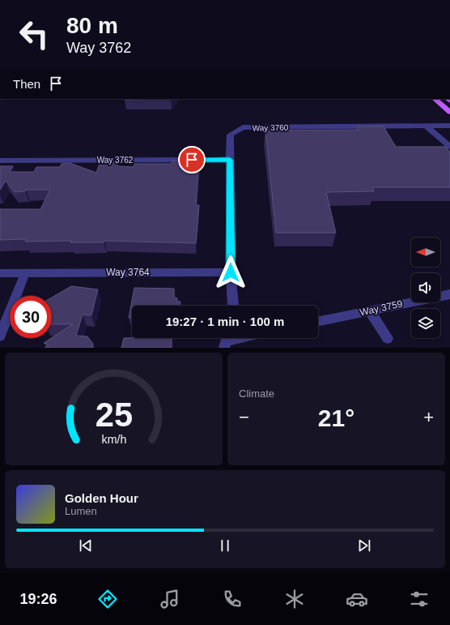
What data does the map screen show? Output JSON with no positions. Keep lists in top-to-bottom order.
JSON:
{
  "streets": {
    "street": [
      "Way 3760",
      "Way 3762",
      "Way 3764",
      "Way 3759"
    ]
  },
  "crossings": [
    ["Way 3760", "Way 3762"],
    ["Way 3760", "Way 3764"]
  ],
  "north": "left",
  "page": {
    "turn": ["80 m", "Way 3762"],
    "then": "Then",
    "limit": "30",
    "trip": "19:27 · 1 min · 100 m",
    "tile": "Climate",
    "heat": ["−", "21°", "+"],
    "song": ["Golden Hour", "Lumen"],
    "tabs": "19:26",
    "gauge": ["25", "km/h"]
  }
}
